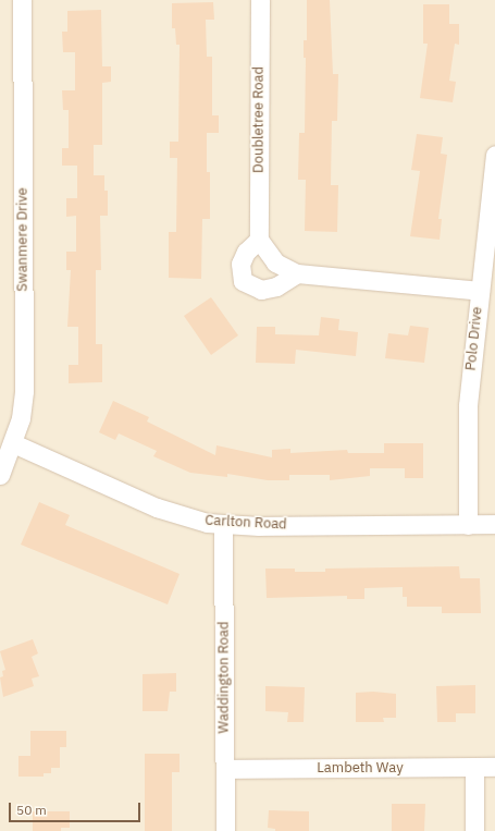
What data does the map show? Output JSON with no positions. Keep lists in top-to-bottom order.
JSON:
{
  "streets": {
    "street": [
      "Doubletree Road",
      "Swanmere Drive",
      "Polo Drive",
      "Carlton Road",
      "Waddington Road",
      "Lambeth Way"
    ]
  },
  "crossings": [
    ["Swanmere Drive", "Carlton Road"],
    ["Polo Drive", "Carlton Road"],
    ["Carlton Road", "Waddington Road"],
    ["Waddington Road", "Lambeth Way"]
  ],
  "scale_bar": "50 m"
}
